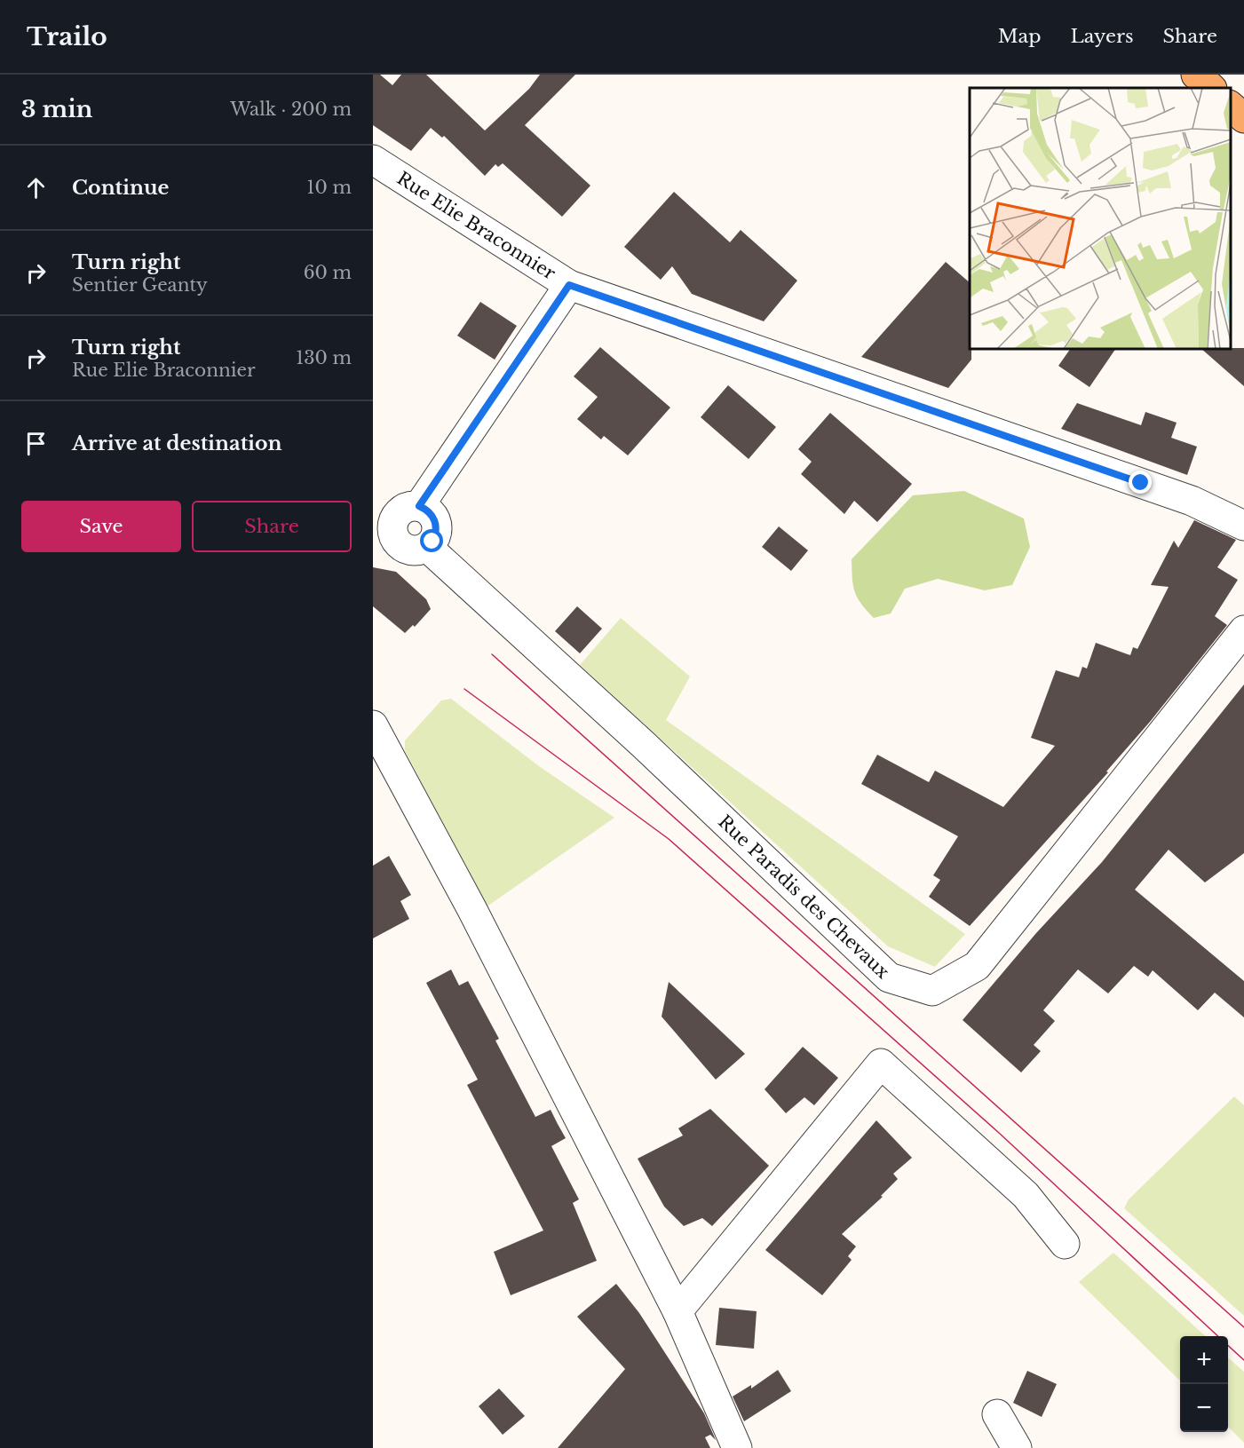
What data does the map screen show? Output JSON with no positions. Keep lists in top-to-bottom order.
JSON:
{
  "streets": {
    "street": ["Rue Elie Braconnier", "Rue Paradis des Chevaux"]
  },
  "page": {
    "header": "Trailo",
    "nav": ["Map", "Layers", "Share"],
    "heading": ["3 min", "Walk · 200 m"],
    "list": [
      ["Continue", "10 m"],
      ["Turn right", "Sentier Geanty", "60 m"],
      ["Turn right", "Rue Elie Braconnier", "130 m"],
      "Arrive at destination"
    ],
    "buttons": ["Save", "Share"],
    "map_buttons": ["+", "−"]
  }
}
